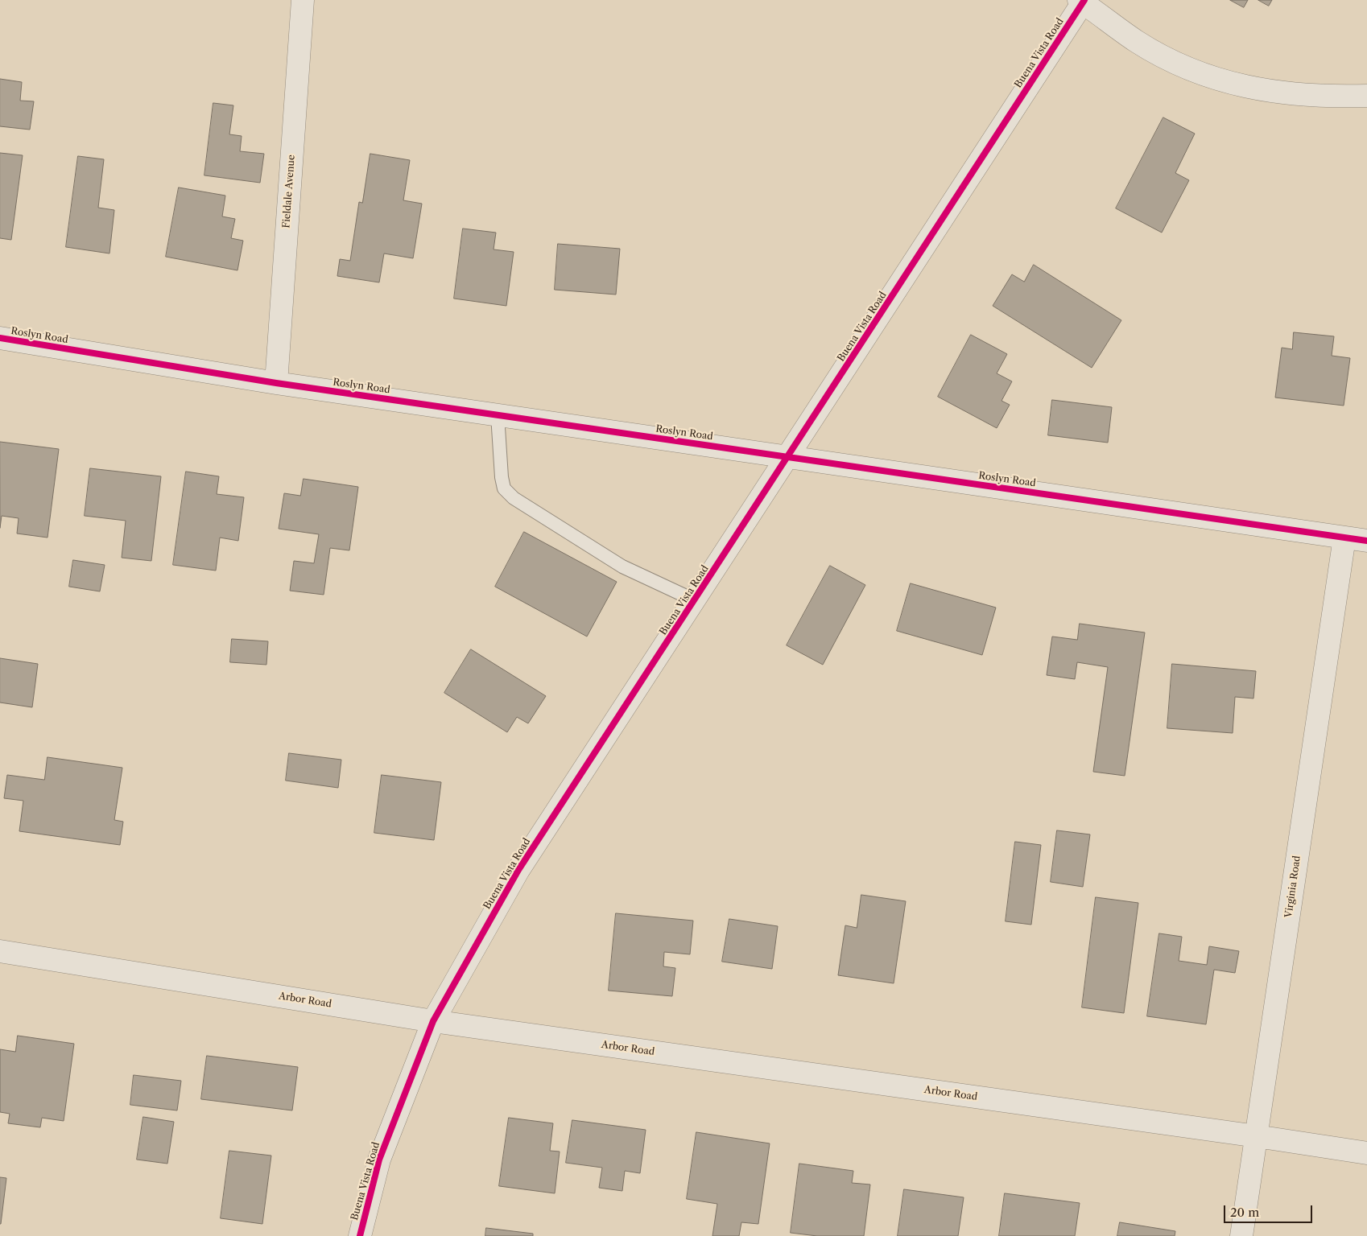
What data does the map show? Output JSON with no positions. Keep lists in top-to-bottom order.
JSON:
{
  "streets": {
    "street": [
      "Buena Vista Road",
      "Fieldale Avenue",
      "Roslyn Road",
      "Virginia Road",
      "Arbor Road"
    ]
  },
  "crossings": [
    ["Buena Vista Road", "Roslyn Road"],
    ["Buena Vista Road", "Arbor Road"],
    ["Fieldale Avenue", "Roslyn Road"],
    ["Roslyn Road", "Virginia Road"],
    ["Virginia Road", "Arbor Road"]
  ],
  "scale_bar": "20 m"
}
